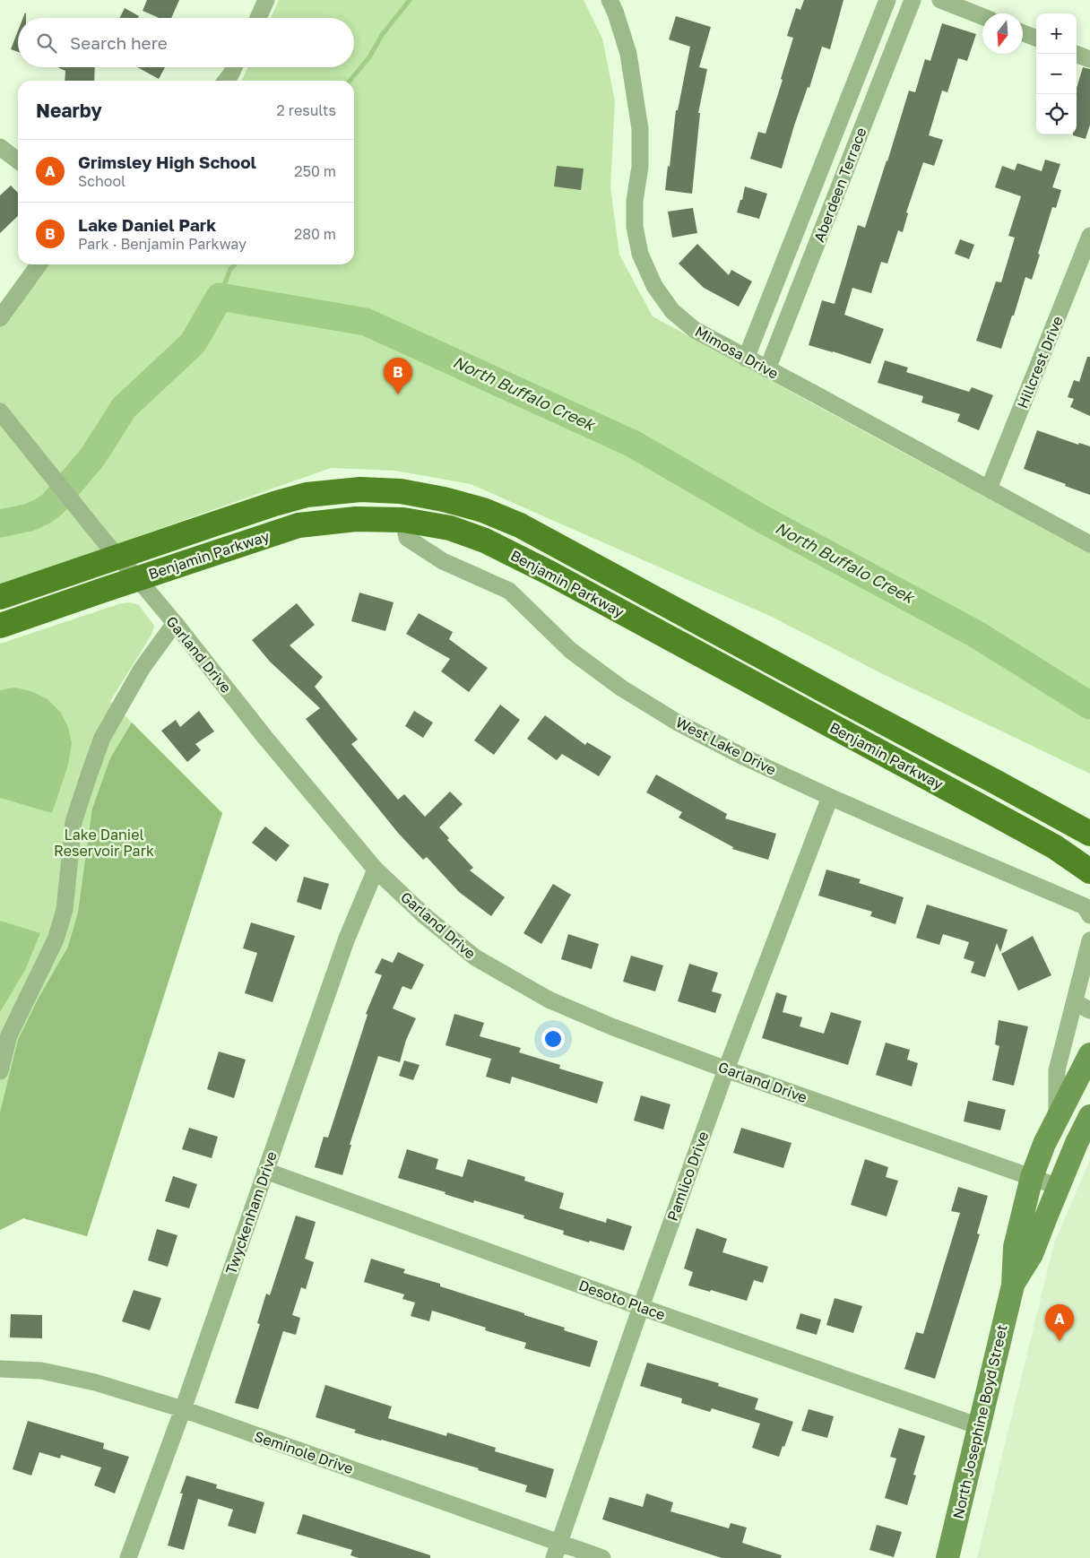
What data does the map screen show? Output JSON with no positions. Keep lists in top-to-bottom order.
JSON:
{
  "streets": {
    "main road": ["Benjamin Parkway", "North Josephine Boyd Street"],
    "street": [
      "Aberdeen Terrace",
      "Mimosa Drive",
      "Hillcrest Drive",
      "Garland Drive",
      "West Lake Drive",
      "Pamlico Drive",
      "Twyckenham Drive",
      "Desoto Place",
      "Seminole Drive"
    ]
  },
  "crossings": [
    ["Aberdeen Terrace", "Mimosa Drive"],
    ["Mimosa Drive", "Hillcrest Drive"],
    ["Benjamin Parkway", "Garland Drive"],
    ["Benjamin Parkway", "West Lake Drive"],
    ["Garland Drive", "Pamlico Drive"],
    ["Garland Drive", "Twyckenham Drive"],
    ["Garland Drive", "North Josephine Boyd Street"],
    ["West Lake Drive", "Pamlico Drive"],
    ["Pamlico Drive", "Desoto Place"],
    ["Pamlico Drive", "Seminole Drive"],
    ["Twyckenham Drive", "Desoto Place"],
    ["Twyckenham Drive", "Seminole Drive"],
    ["Desoto Place", "North Josephine Boyd Street"]
  ],
  "water": ["North Buffalo Creek"],
  "parks": ["Lake Daniel Reservoir Park"],
  "north": "bottom",
  "page": {
    "map_buttons": ["+", "−"],
    "search": "Search here",
    "heading": ["Nearby", "2 results"],
    "list": [
      {
        "mark": "A",
        "name": "Grimsley High School",
        "note": "School",
        "value": "250 m"
      },
      {
        "mark": "B",
        "name": "Lake Daniel Park",
        "note": "Park · Benjamin Parkway",
        "value": "280 m"
      }
    ],
    "pins": ["B", "A"]
  }
}
